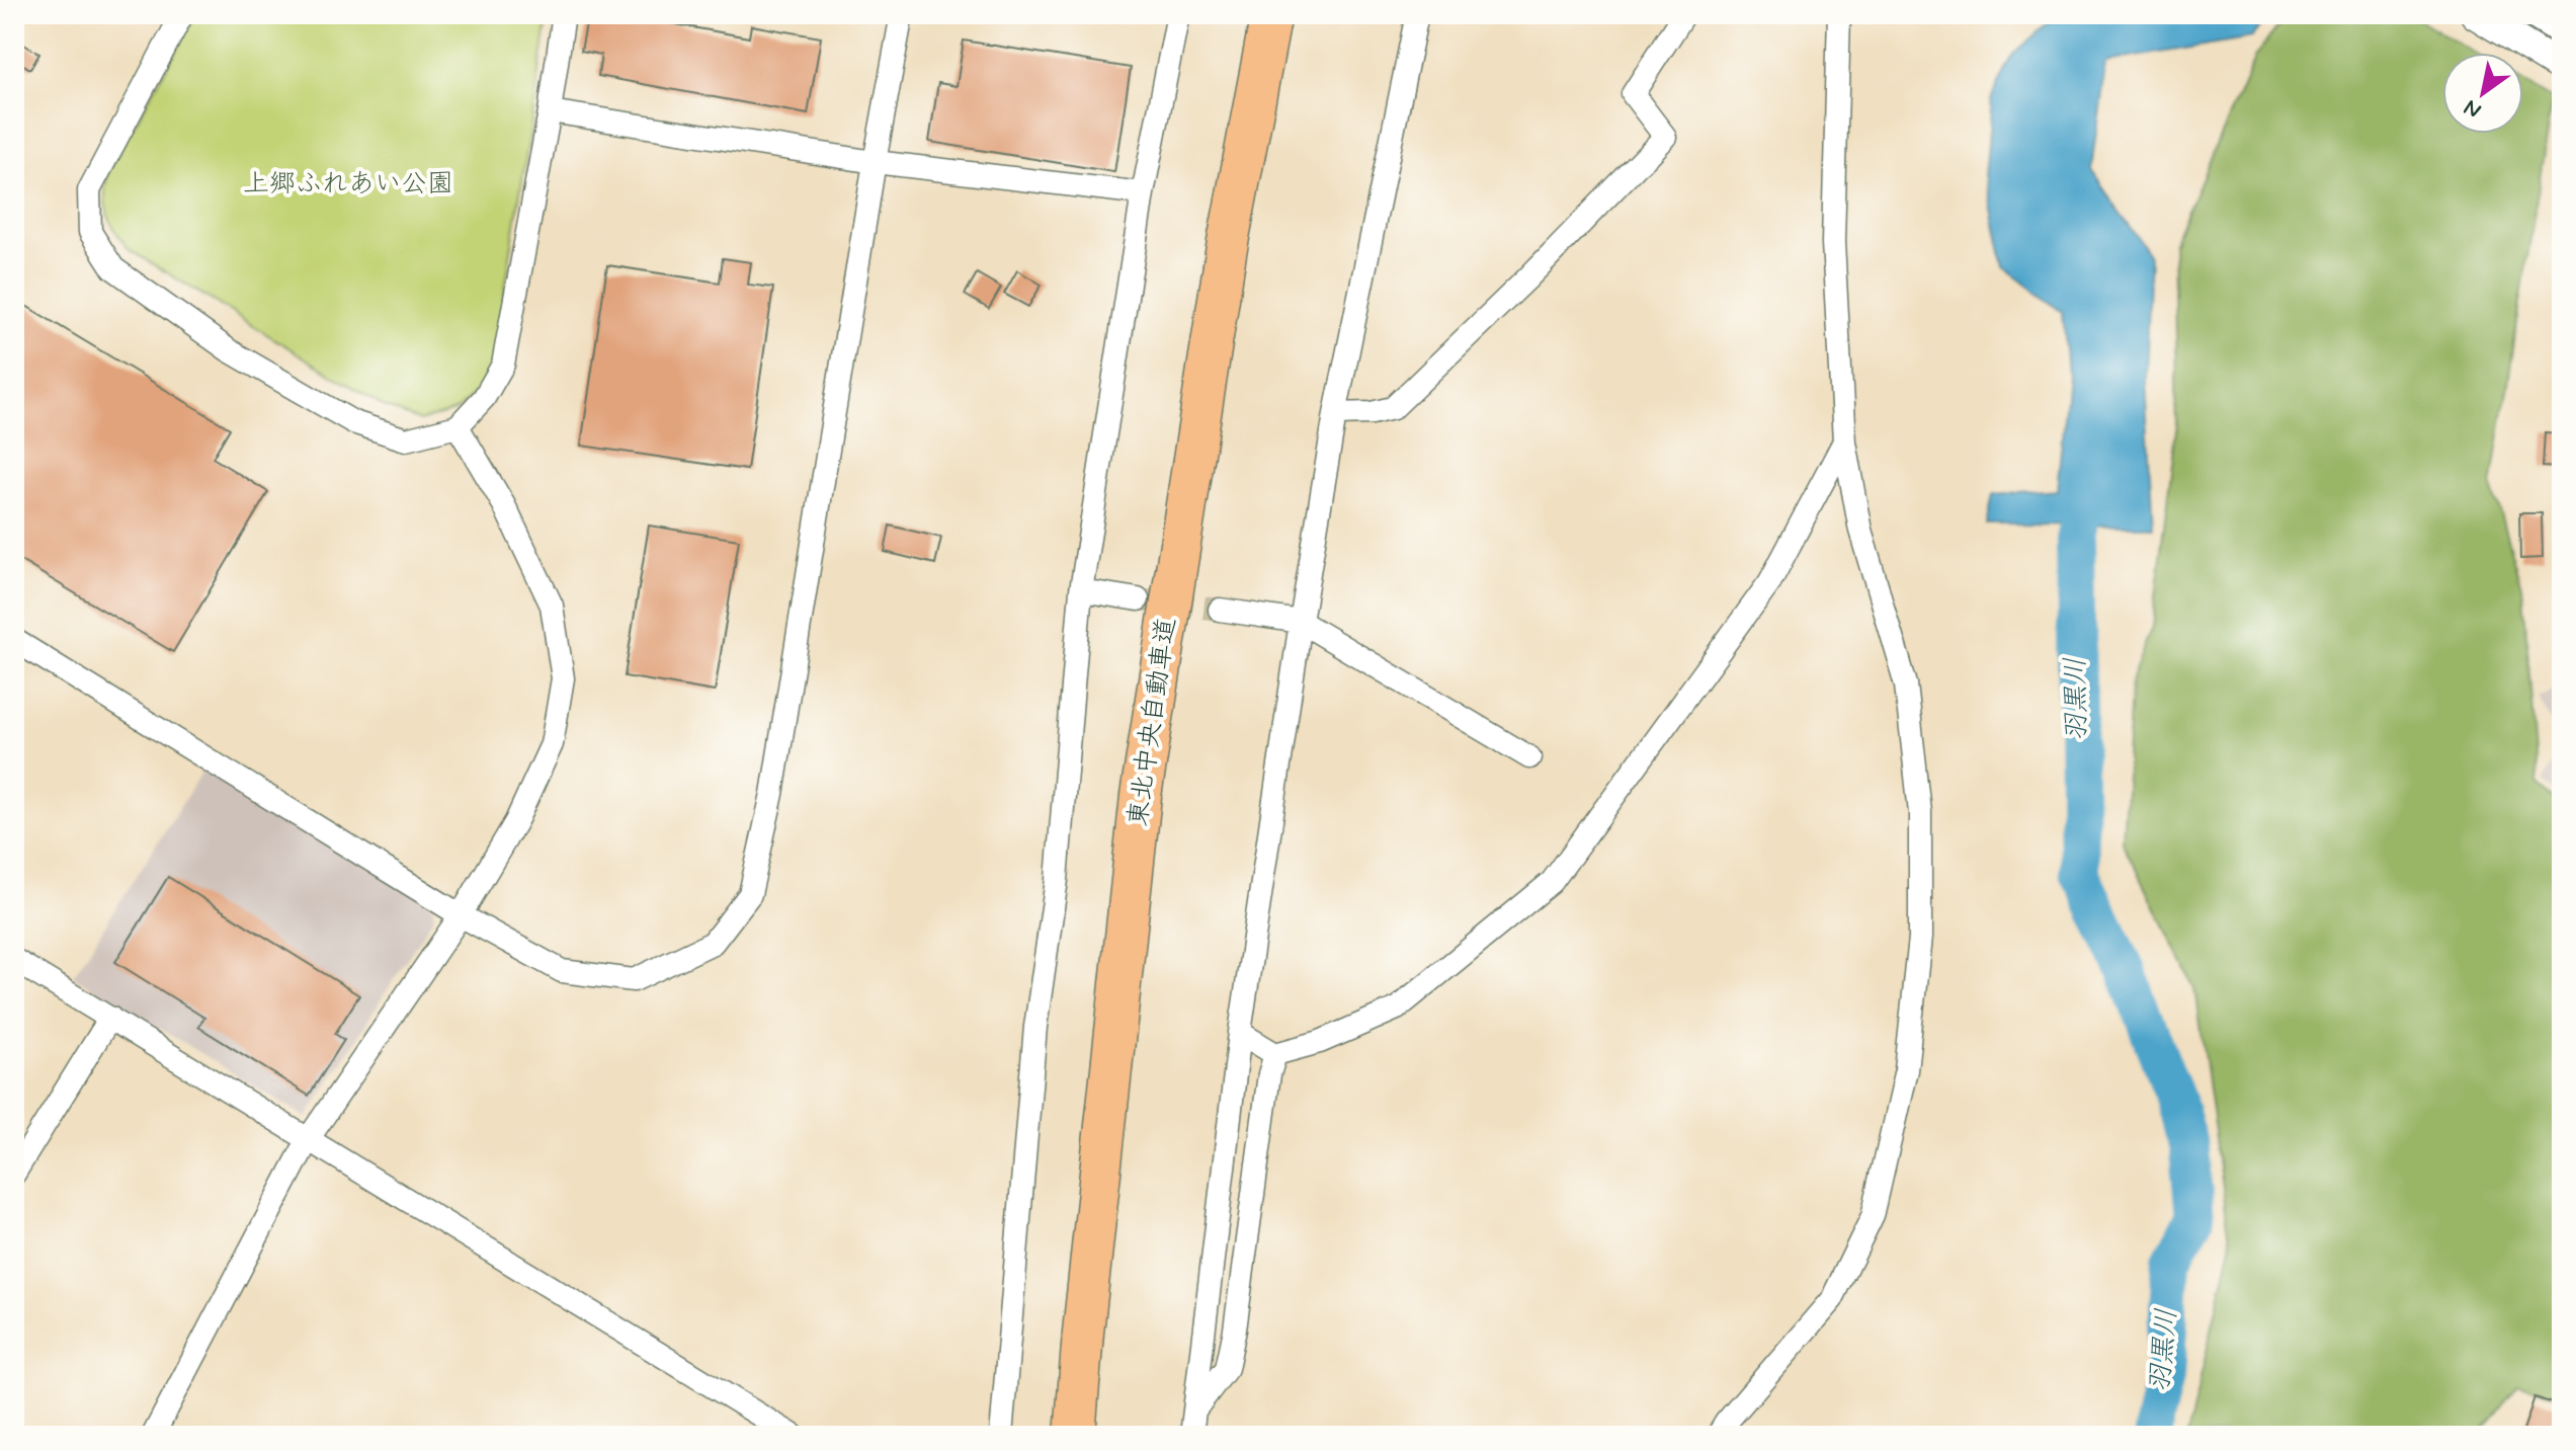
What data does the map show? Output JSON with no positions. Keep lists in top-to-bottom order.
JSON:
{
  "streets": {
    "highway": ["東北中央自動車道"]
  },
  "water": ["羽黒川"],
  "parks": ["上郷ふれあい公園"],
  "north": "bottom left"
}
